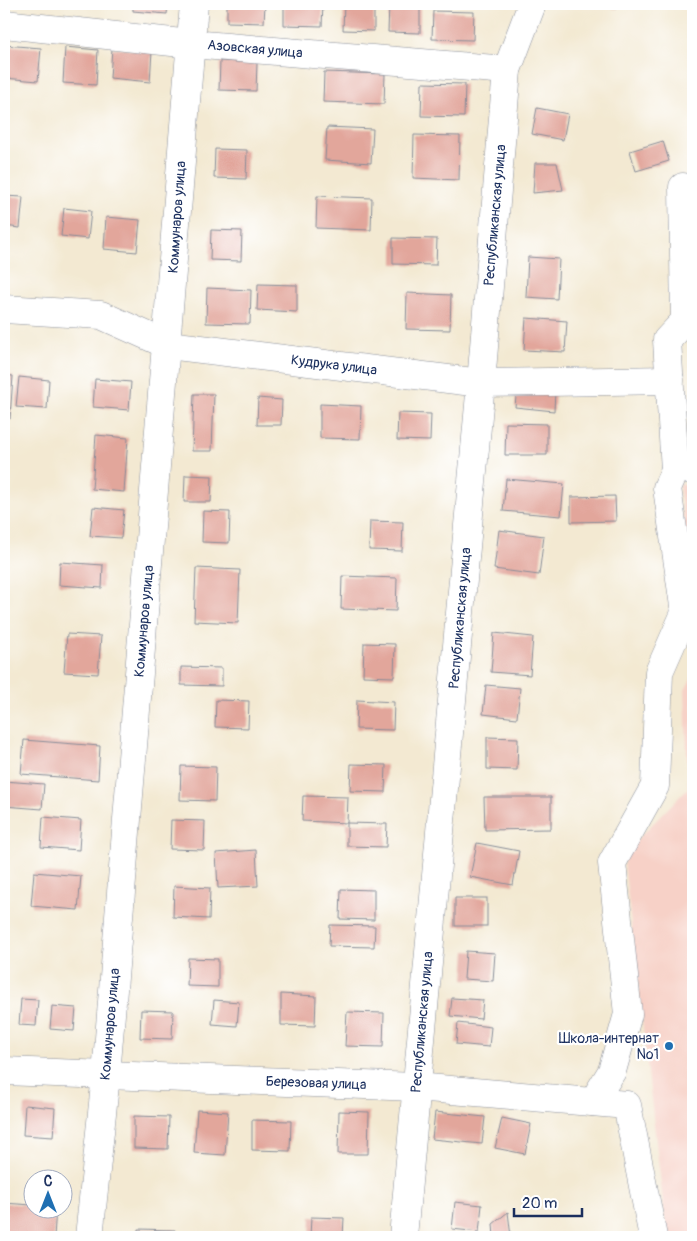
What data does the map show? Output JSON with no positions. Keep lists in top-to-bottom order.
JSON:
{
  "streets": {
    "street": [
      "Азовская улица",
      "Республиканская улица",
      "Коммунаров улица",
      "Кудрука улица",
      "Березовая улица"
    ]
  },
  "crossings": [
    ["Азовская улица", "Республиканская улица"],
    ["Азовская улица", "Коммунаров улица"],
    ["Республиканская улица", "Кудрука улица"],
    ["Республиканская улица", "Березовая улица"],
    ["Коммунаров улица", "Кудрука улица"],
    ["Коммунаров улица", "Березовая улица"]
  ],
  "places": ["Школа-интернат №1"],
  "scale_bar": "20 m",
  "north": "top"
}
